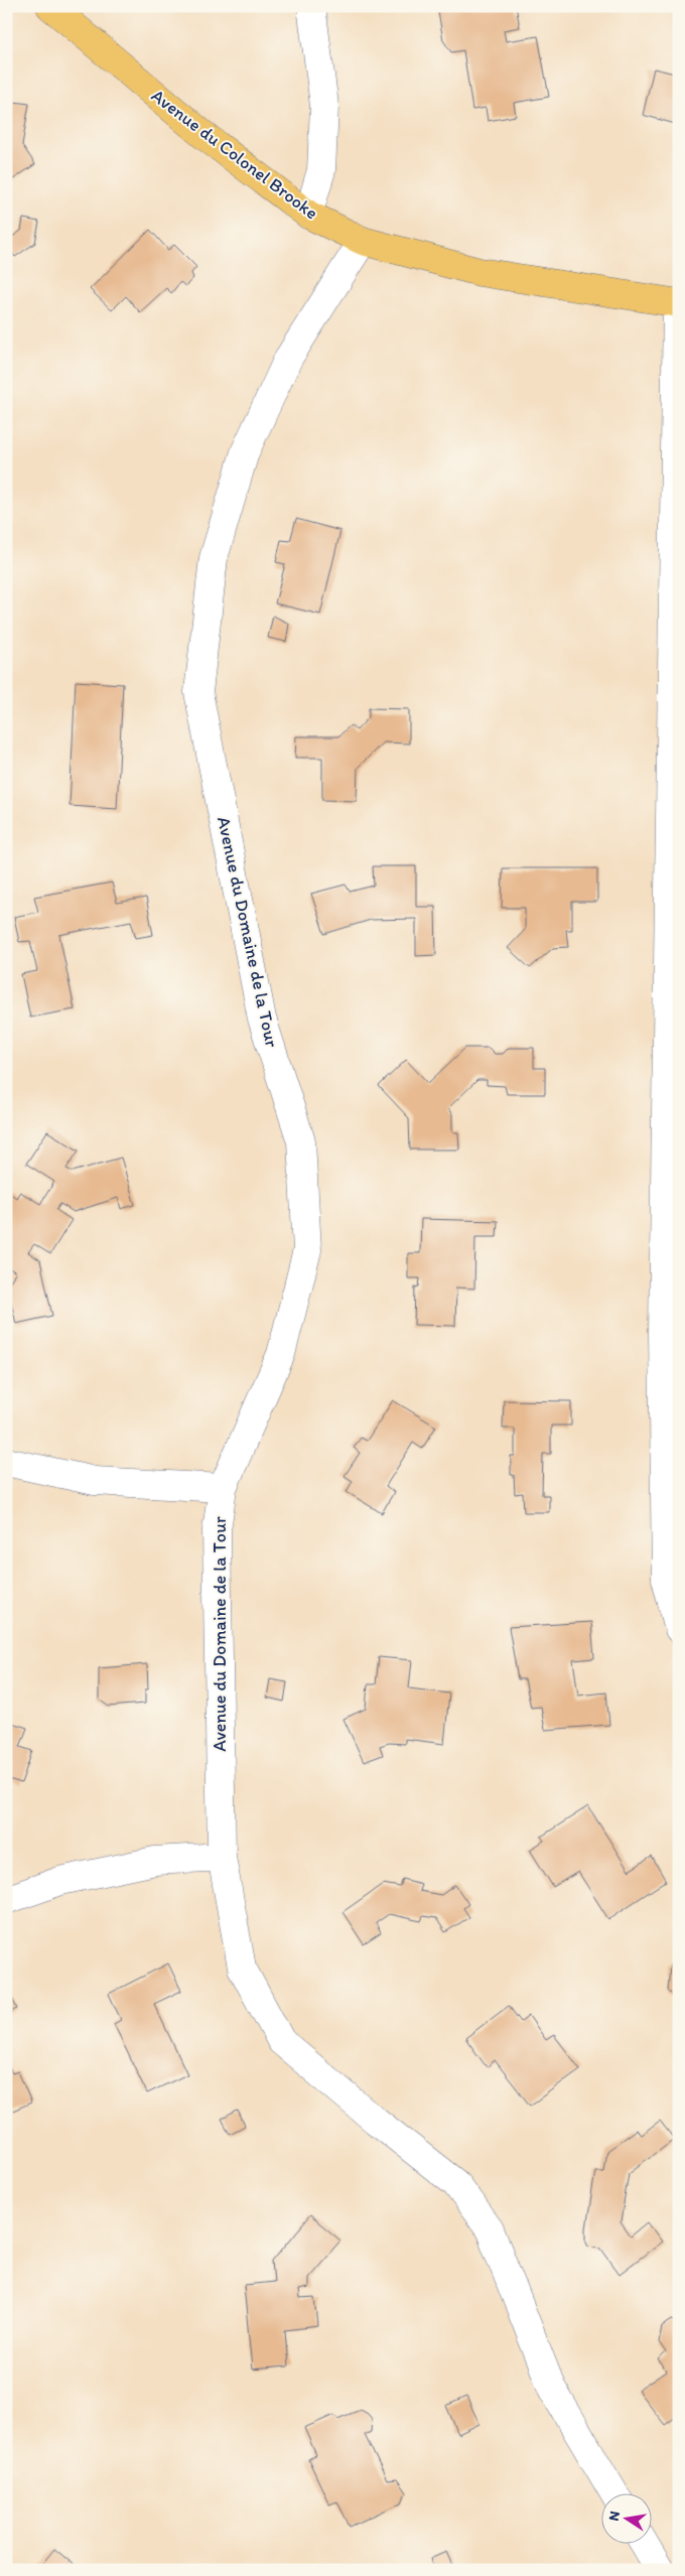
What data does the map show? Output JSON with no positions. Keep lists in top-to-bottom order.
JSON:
{
  "streets": {
    "main road": ["Avenue du Colonel Brooke"],
    "street": ["Avenue du Domaine de la Tour"]
  },
  "crossings": [
    ["Avenue du Colonel Brooke", "Avenue du Domaine de la Tour"]
  ],
  "north": "left"
}
